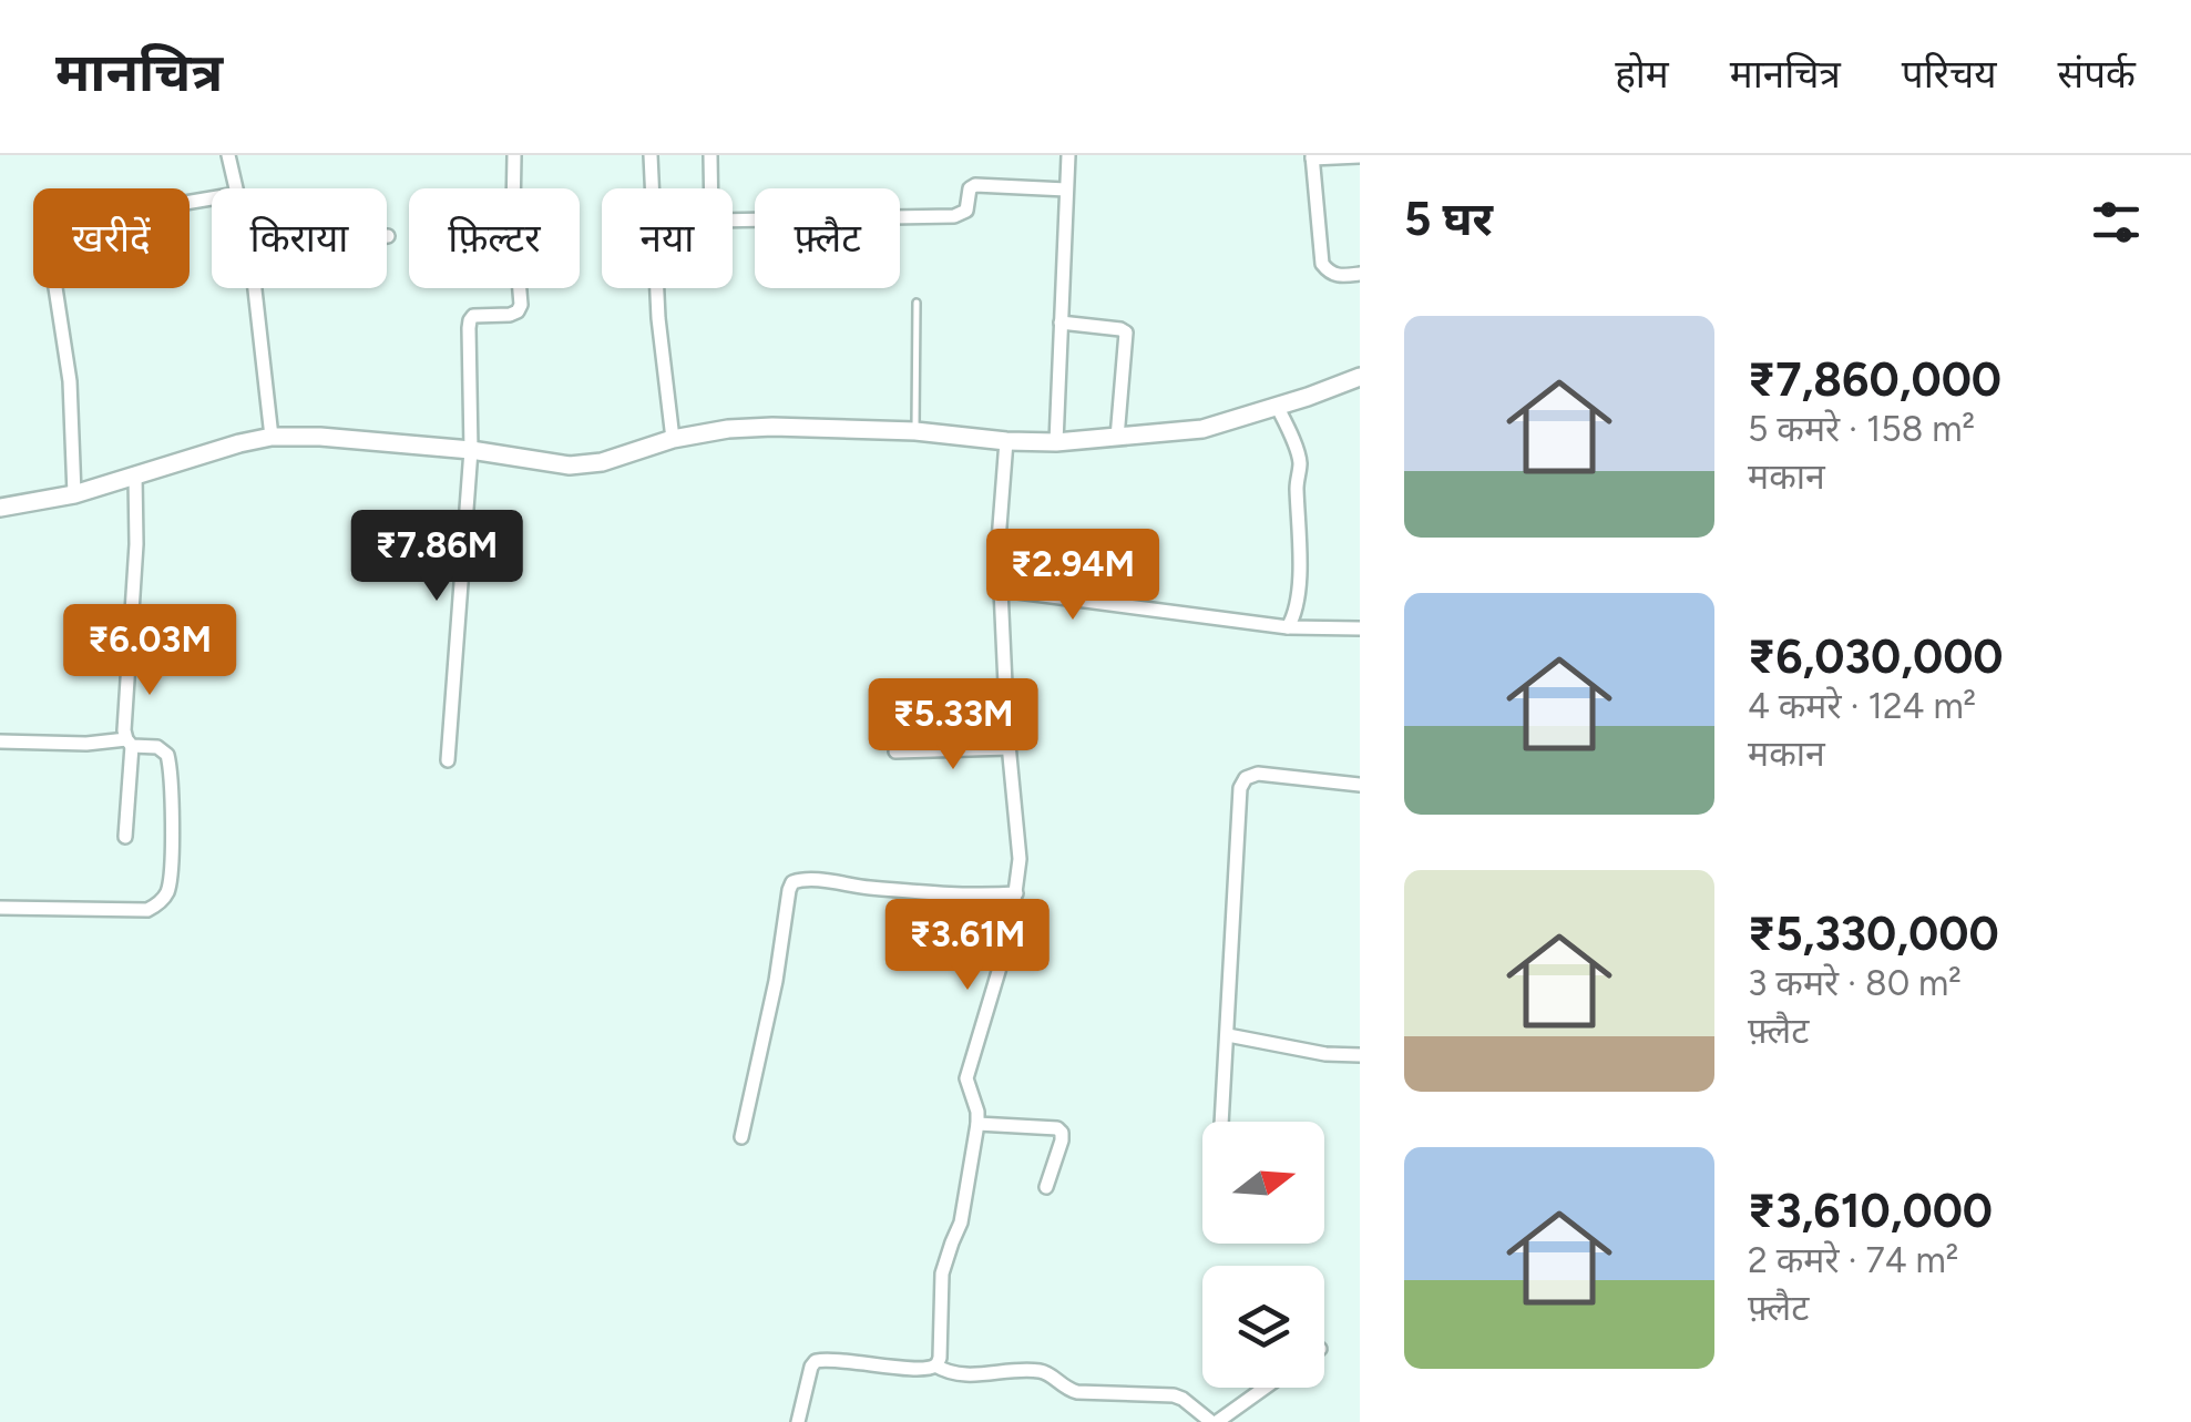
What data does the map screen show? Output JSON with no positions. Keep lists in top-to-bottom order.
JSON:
{
  "north": "right",
  "page": {
    "header": "मानचित्र",
    "nav": [
      "होम",
      "मानचित्र",
      "परिचय",
      "संपर्क"
    ],
    "heading": "5 घर",
    "chip": [
      "खरीदें",
      "किराया",
      "फ़िल्टर",
      "नया",
      "फ़्लैट"
    ],
    "list": [
      {
        "name": "₹7,860,000",
        "note": "5 कमरे · 158 m² · मकान"
      },
      {
        "name": "₹6,030,000",
        "note": "4 कमरे · 124 m² · मकान"
      },
      {
        "name": "₹5,330,000",
        "note": "3 कमरे · 80 m² · फ़्लैट"
      },
      {
        "name": "₹3,610,000",
        "note": "2 कमरे · 74 m² · फ़्लैट"
      }
    ],
    "price": [
      "₹7.86M",
      "₹2.94M",
      "₹6.03M",
      "₹5.33M",
      "₹3.61M"
    ]
  }
}
